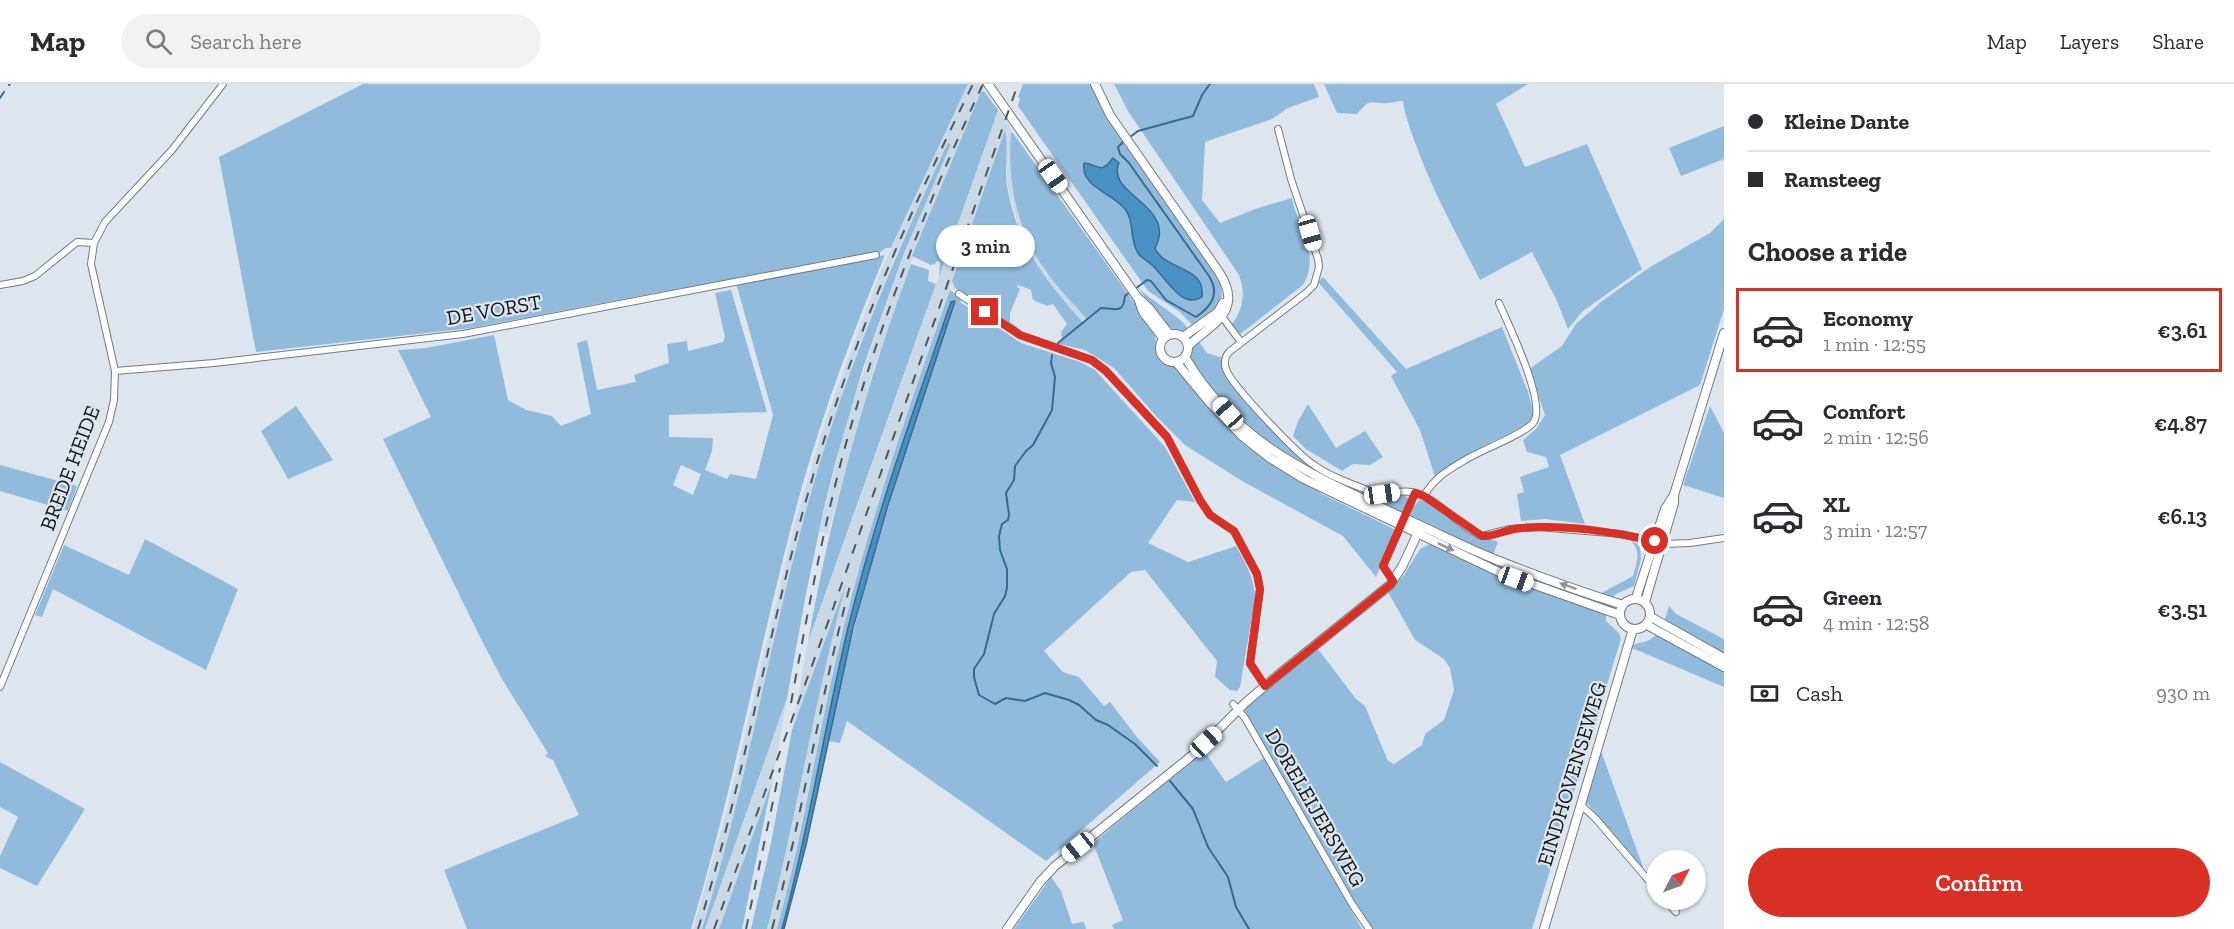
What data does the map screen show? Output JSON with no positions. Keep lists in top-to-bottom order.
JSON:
{
  "streets": {
    "main road": ["EINDHOVENSEWEG"],
    "street": ["DE VORST", "BREDE HEIDE", "DORELEIJERSWEG"]
  },
  "crossings": [
    ["DE VORST", "BREDE HEIDE"]
  ],
  "north": "top right",
  "page": {
    "header": "Map",
    "search": "Search here",
    "nav": ["Map", "Layers", "Share"],
    "banner": ["Kleine Dante", "Ramsteeg"],
    "heading": "Choose a ride",
    "bubble": "3 min",
    "list": [
      {
        "name": "Economy",
        "note": "1 min · 12:55",
        "value": "€3.61"
      },
      {
        "name": "Comfort",
        "note": "2 min · 12:56",
        "value": "€4.87"
      },
      {
        "name": "XL",
        "note": "3 min · 12:57",
        "value": "€6.13"
      },
      {
        "name": "Green",
        "note": "4 min · 12:58",
        "value": "€3.51"
      }
    ],
    "pay": ["Cash", "930 m"],
    "buttons": "Confirm"
  }
}
